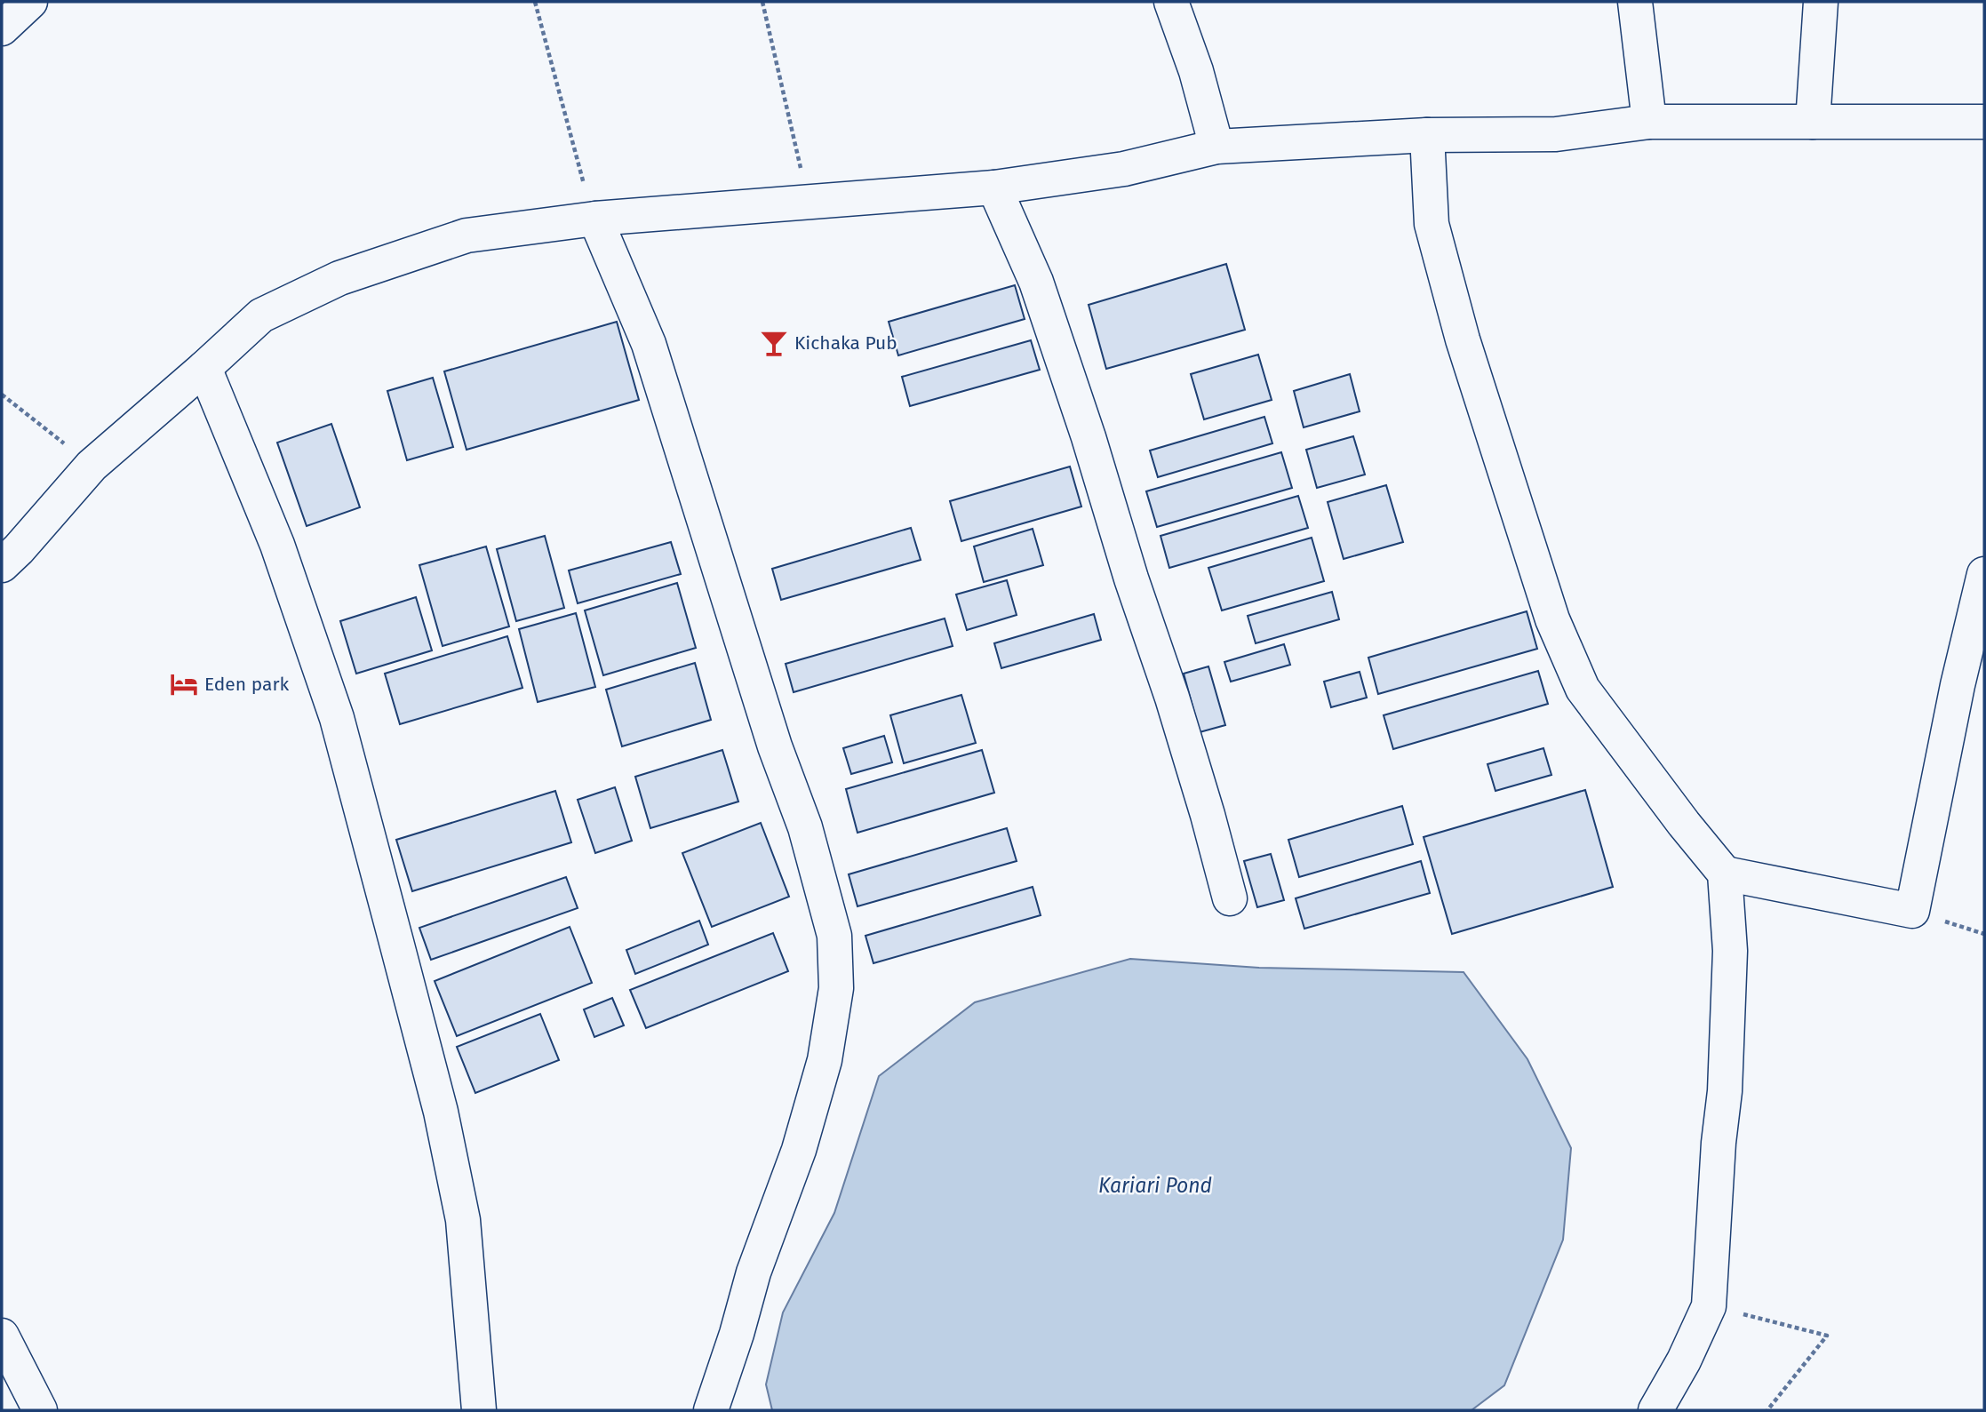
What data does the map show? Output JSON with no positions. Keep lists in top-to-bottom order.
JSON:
{
  "water": ["Kariari Pond"],
  "places": {
    "bar": ["Kichaka Pub"],
    "hotel": ["Eden park"]
  }
}
